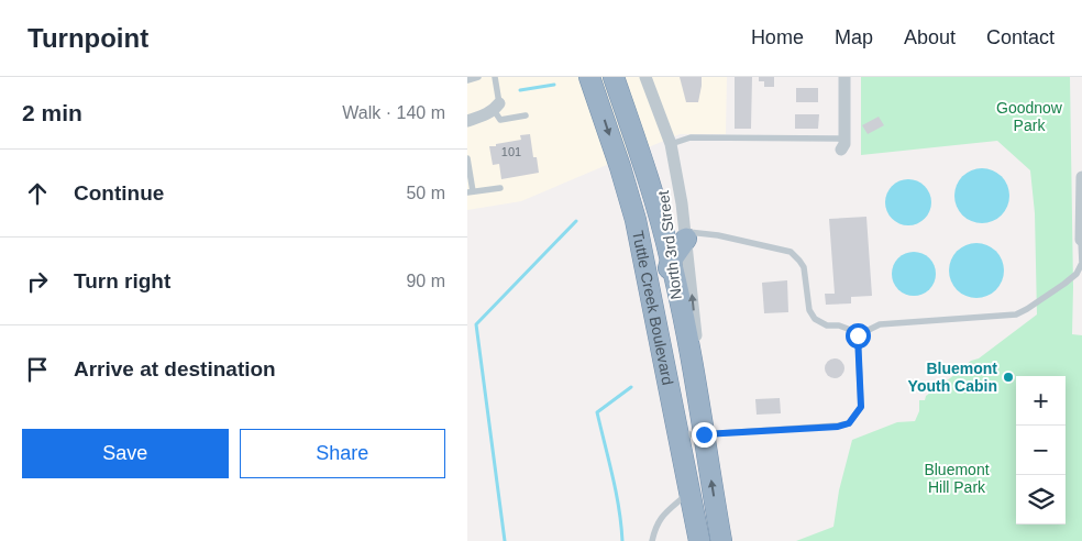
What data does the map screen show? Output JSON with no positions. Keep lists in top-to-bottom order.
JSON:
{
  "streets": {
    "highway": ["Tuttle Creek Boulevard"],
    "street": ["North 3rd Street"]
  },
  "crossings": [
    ["North 3rd Street", "Tuttle Creek Boulevard"]
  ],
  "one_way": ["North 3rd Street"],
  "parks": ["Goodnow Park", "Bluemont Hill Park"],
  "places": ["Bluemont Youth Cabin"],
  "house_numbers": ["101"],
  "page": {
    "header": "Turnpoint",
    "nav": [
      "Home",
      "Map",
      "About",
      "Contact"
    ],
    "heading": ["2 min", "Walk · 140 m"],
    "list": [
      ["Continue", "50 m"],
      ["Turn right", "90 m"],
      "Arrive at destination"
    ],
    "map_buttons": ["+", "−"],
    "buttons": ["Save", "Share"]
  }
}
